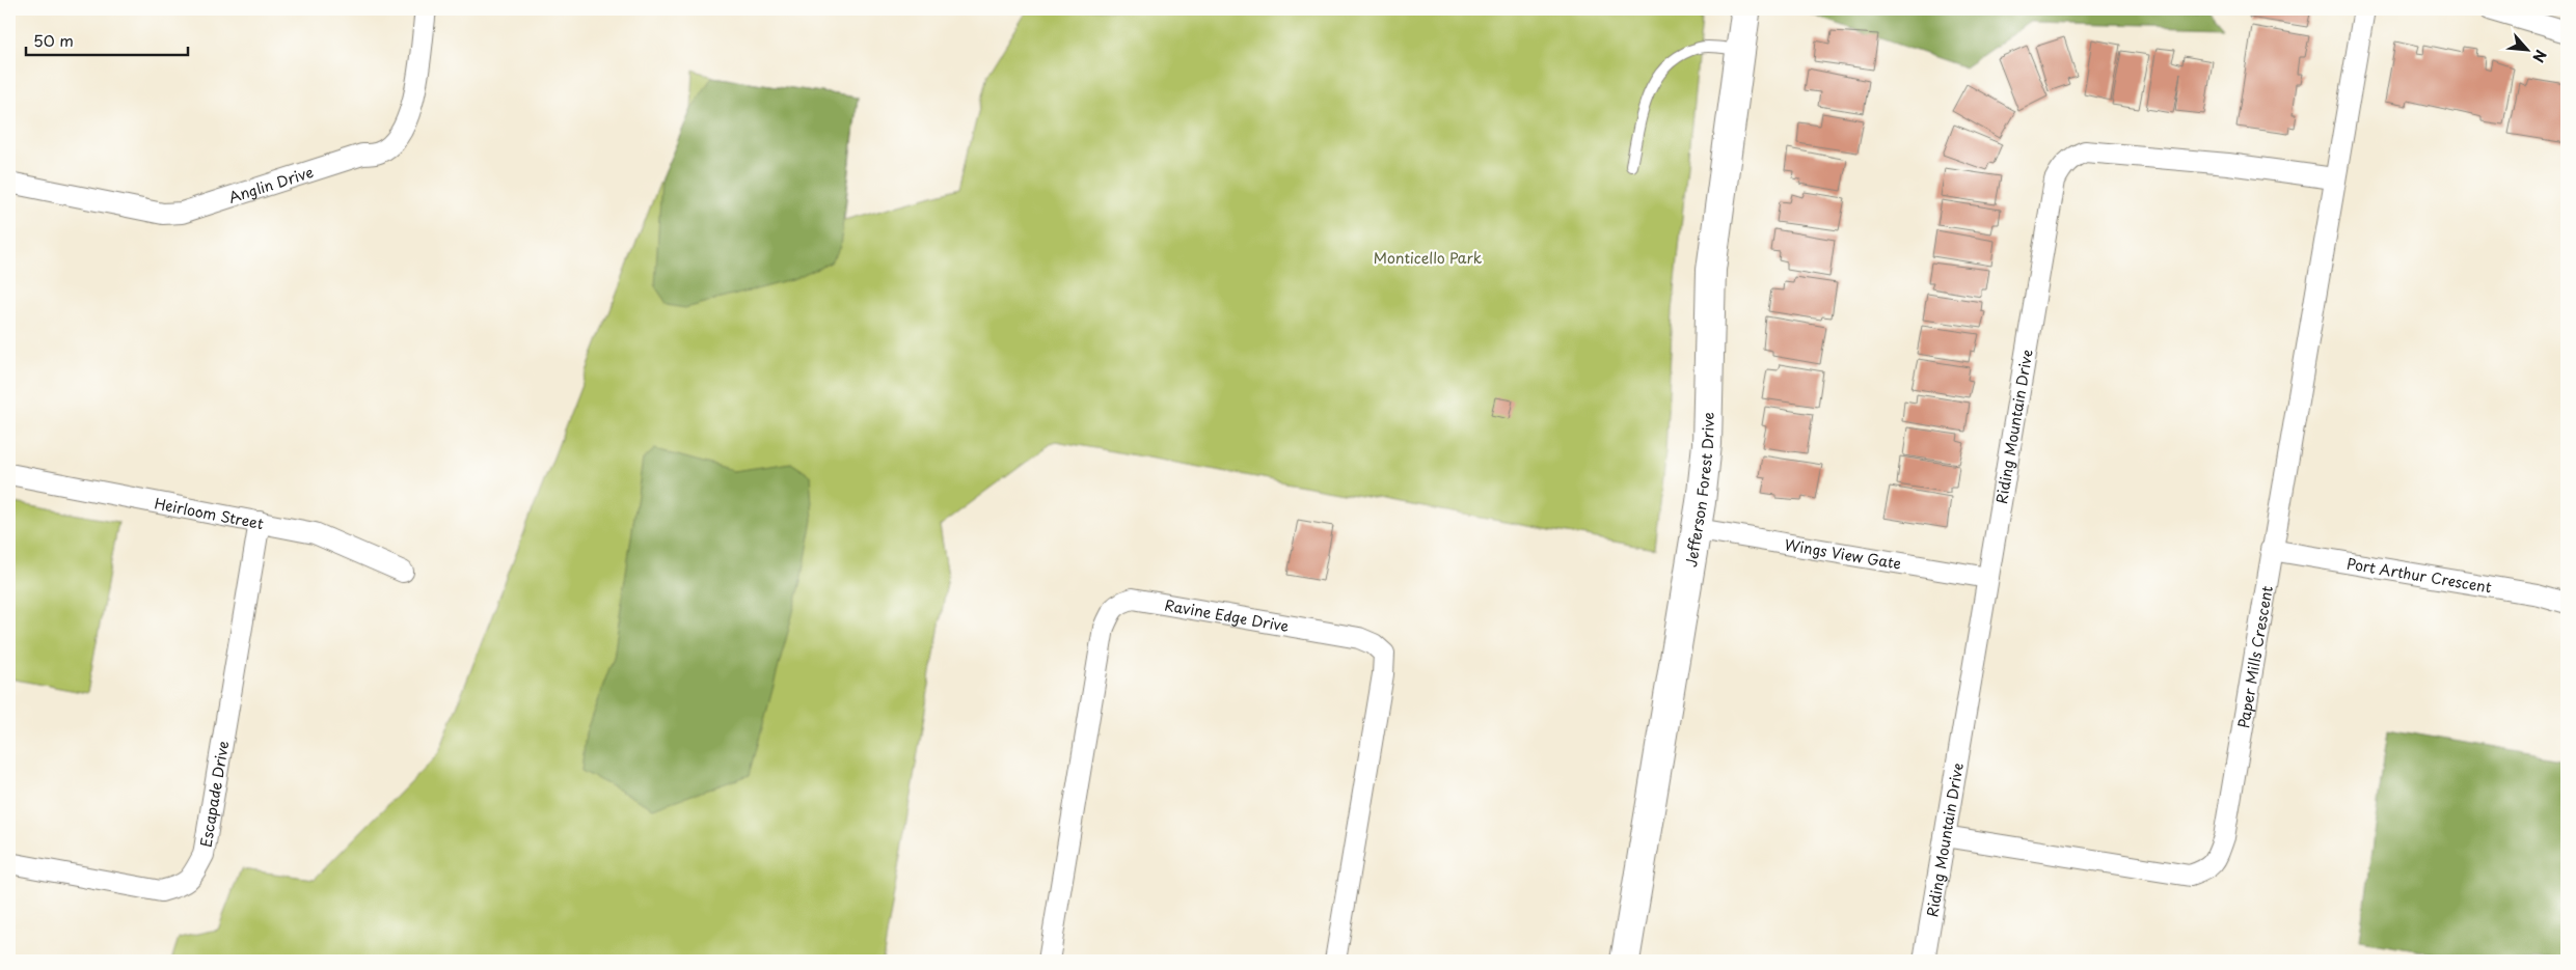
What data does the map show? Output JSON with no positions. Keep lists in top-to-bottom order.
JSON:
{
  "streets": {
    "street": [
      "Anglin Drive",
      "Riding Mountain Drive",
      "Jefferson Forest Drive",
      "Heirloom Street",
      "Wings View Gate",
      "Port Arthur Crescent",
      "Ravine Edge Drive",
      "Paper Mills Crescent",
      "Escapade Drive"
    ]
  },
  "crossings": [
    ["Riding Mountain Drive", "Wings View Gate"],
    ["Riding Mountain Drive", "Paper Mills Crescent"],
    ["Jefferson Forest Drive", "Wings View Gate"],
    ["Heirloom Street", "Escapade Drive"],
    ["Port Arthur Crescent", "Paper Mills Crescent"]
  ],
  "parks": ["Monticello Park"],
  "scale_bar": "50 m",
  "north": "bottom right"
}
